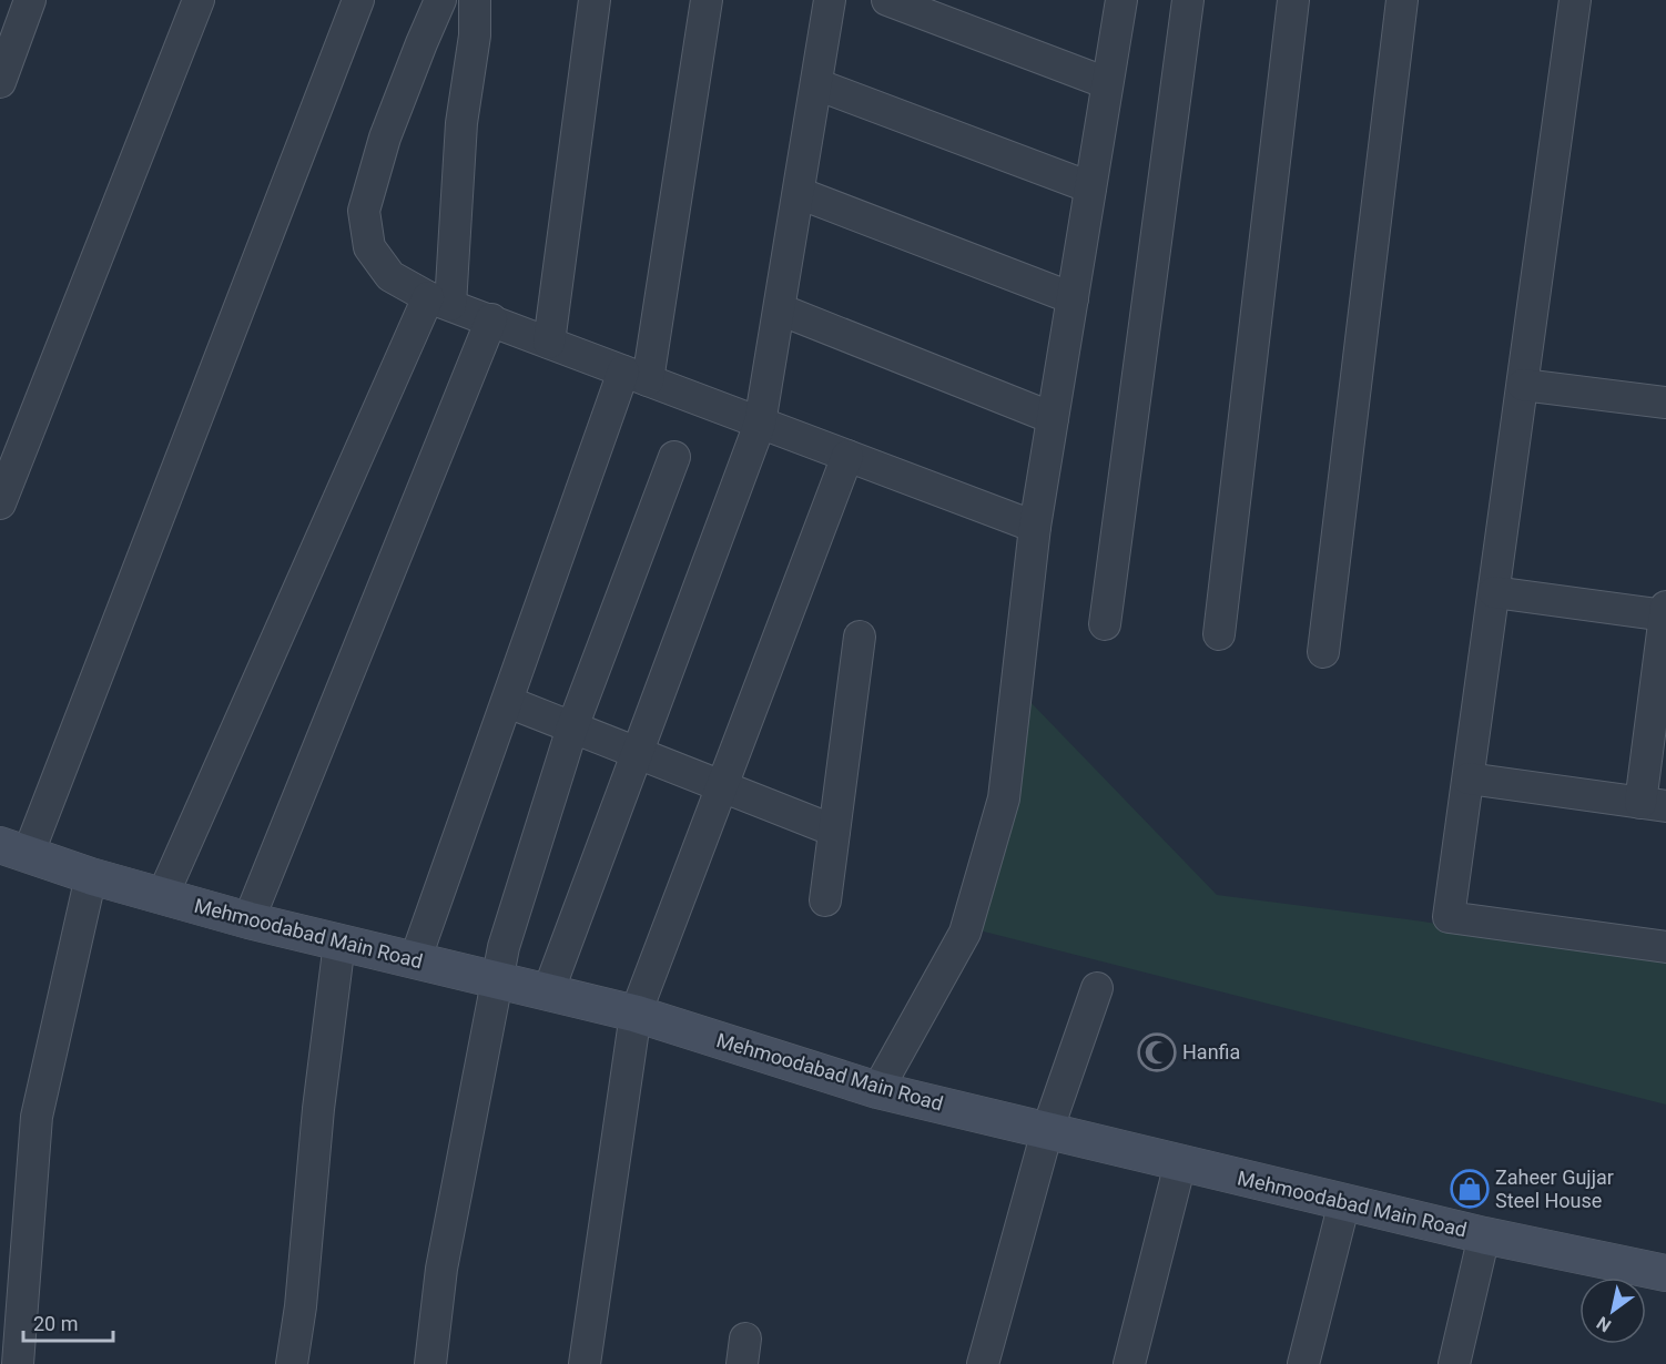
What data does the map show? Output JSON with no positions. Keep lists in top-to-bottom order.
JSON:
{
  "streets": {
    "main road": ["Mehmoodabad Main Road"]
  },
  "places": {
    "mosque": ["Hanfia"],
    "shop": ["Zaheer Gujjar Steel House"]
  },
  "scale_bar": "20 m",
  "north": "bottom left"
}
